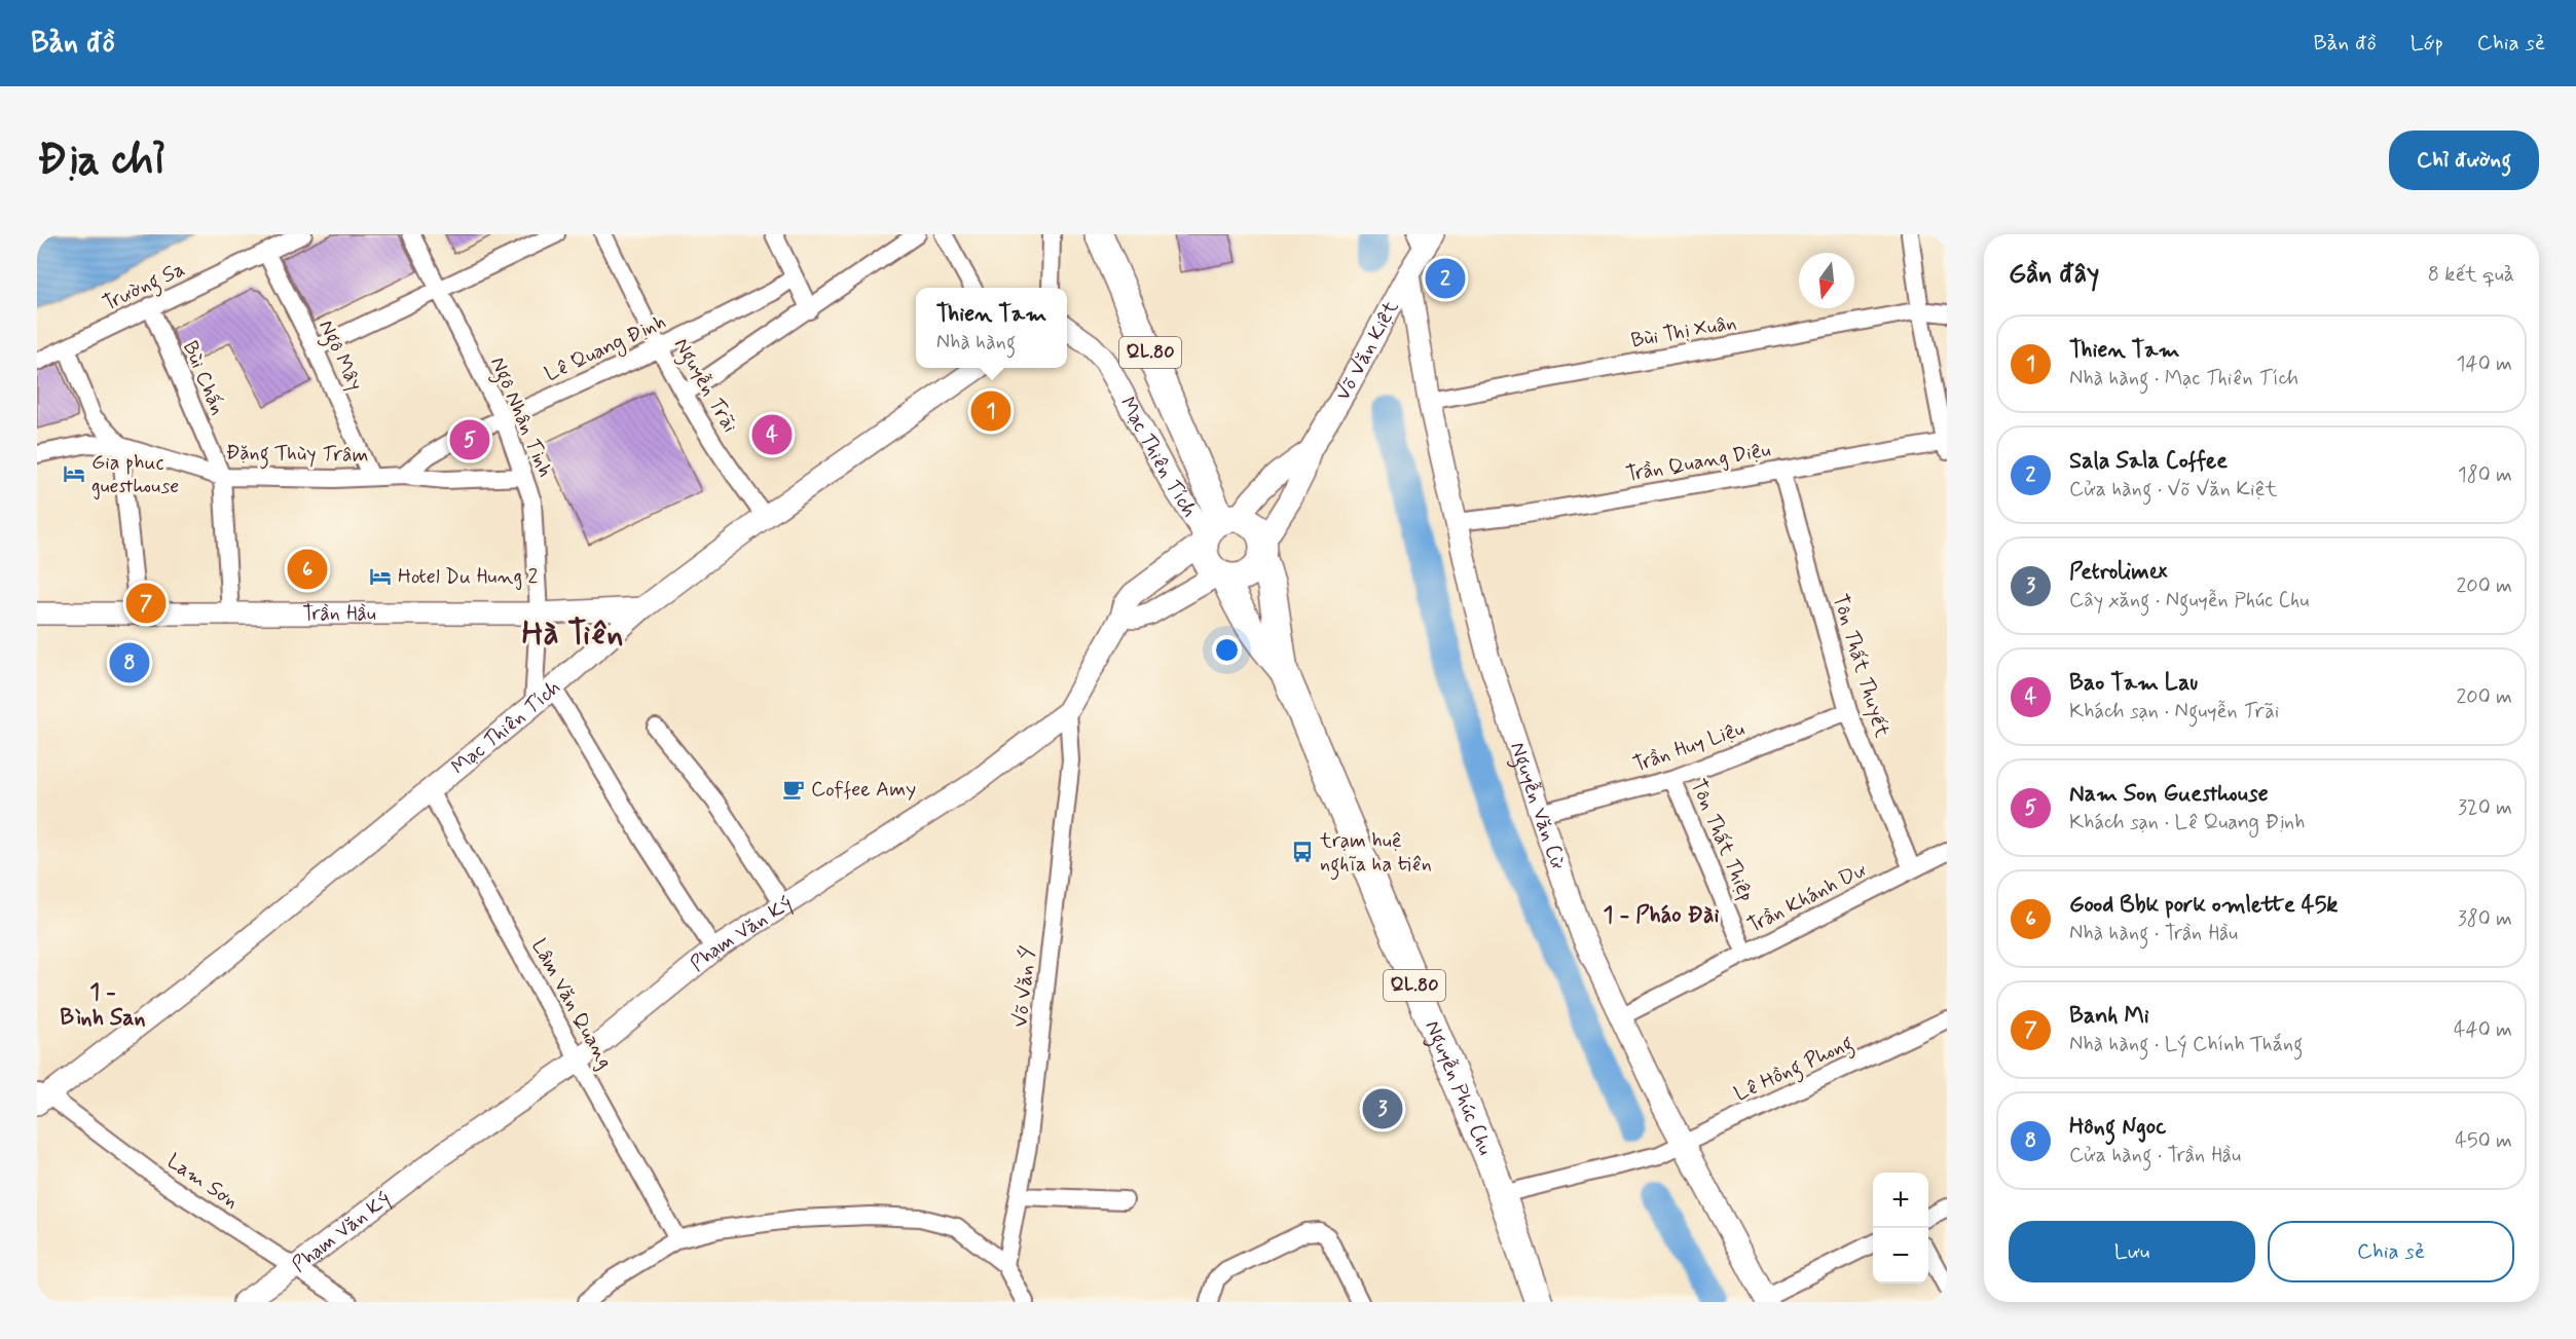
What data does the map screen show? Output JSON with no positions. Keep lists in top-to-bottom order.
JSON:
{
  "streets": {
    "highway": ["QL.80", "Nguyễn Phúc Chu"],
    "street": [
      "Trường Sa",
      "Bùi Thị Xuân",
      "Lê Quang Định",
      "Võ Văn Kiệt",
      "Ngô Mây",
      "Bùi Chấn",
      "Nguyễn Trãi",
      "Ngô Nhân Tịnh",
      "Đặng Thùy Trâm",
      "Mạc Thiên Tích",
      "Trần Quang Diệu",
      "Trần Hầu",
      "Tôn Thất Thuyết",
      "Trần Huy Liệu",
      "Nguyễn Văn Cừ",
      "Tôn Thất Thiệp",
      "Trần Khánh Dư",
      "Phạm Văn Ký",
      "Võ Văn Ý",
      "Lâm Văn Quang",
      "Lê Hồng Phong",
      "Lam Sơn"
    ]
  },
  "crossings": [
    ["Trường Sa", "Ngô Mây"],
    ["Trường Sa", "Bùi Chấn"],
    ["Bùi Thị Xuân", "Nguyễn Văn Cừ"],
    ["Lê Quang Định", "Nguyễn Trãi"],
    ["Lê Quang Định", "Ngô Nhân Tịnh"],
    ["Lê Quang Định", "Đặng Thùy Trâm"],
    ["Võ Văn Kiệt", "QL.80"],
    ["Võ Văn Kiệt", "Mạc Thiên Tích"],
    ["Võ Văn Kiệt", "Nguyễn Văn Cừ"],
    ["Võ Văn Kiệt", "Phạm Văn Ký"],
    ["Võ Văn Kiệt", "Nguyễn Phúc Chu"],
    ["QL.80", "Mạc Thiên Tích"],
    ["QL.80", "Phạm Văn Ký"],
    ["QL.80", "Nguyễn Phúc Chu"],
    ["Ngô Mây", "Đặng Thùy Trâm"],
    ["Bùi Chấn", "Đặng Thùy Trâm"],
    ["Bùi Chấn", "Trần Hầu"],
    ["Nguyễn Trãi", "Mạc Thiên Tích"],
    ["Ngô Nhân Tịnh", "Đặng Thùy Trâm"],
    ["Ngô Nhân Tịnh", "Mạc Thiên Tích"],
    ["Ngô Nhân Tịnh", "Trần Hầu"],
    ["Mạc Thiên Tích", "Trần Hầu"],
    ["Mạc Thiên Tích", "Phạm Văn Ký"],
    ["Mạc Thiên Tích", "Lâm Văn Quang"],
    ["Mạc Thiên Tích", "Nguyễn Phúc Chu"],
    ["Mạc Thiên Tích", "Lam Sơn"],
    ["Trần Quang Diệu", "Tôn Thất Thuyết"],
    ["Trần Quang Diệu", "Nguyễn Văn Cừ"],
    ["Tôn Thất Thuyết", "Trần Huy Liệu"],
    ["Tôn Thất Thuyết", "Trần Khánh Dư"],
    ["Trần Huy Liệu", "Nguyễn Văn Cừ"],
    ["Trần Huy Liệu", "Tôn Thất Thiệp"],
    ["Nguyễn Văn Cừ", "Trần Khánh Dư"],
    ["Nguyễn Văn Cừ", "Lê Hồng Phong"],
    ["Tôn Thất Thiệp", "Trần Khánh Dư"],
    ["Phạm Văn Ký", "Võ Văn Ý"],
    ["Phạm Văn Ký", "Lâm Văn Quang"],
    ["Phạm Văn Ký", "Nguyễn Phúc Chu"],
    ["Phạm Văn Ký", "Lam Sơn"],
    ["Lê Hồng Phong", "Nguyễn Phúc Chu"]
  ],
  "districts": ["Hà Tiên", "1 - Pháo Đài", "1 - Bình San"],
  "places": {
    "hotel": ["Gia phuc guesthouse", "Hotel Du Hung 2"],
    "cafe": ["Coffee Amy"],
    "bus stop": ["trạm huệ nghĩa ha tiên"]
  },
  "north": "bottom",
  "page": {
    "header": "Bản đồ",
    "nav": ["Bản đồ", "Lớp", "Chia sẻ"],
    "buttons": [
      "Chỉ đường",
      ["Lưu", "Chia sẻ"]
    ],
    "title": "Địa chỉ",
    "heading": ["Gần đây", "8 kết quả"],
    "pins": [
      "2",
      "1",
      "4",
      "5",
      "6",
      "7",
      "8",
      "3"
    ],
    "popup": ["Thien Tam", "Nhà hàng"],
    "list": [
      {
        "mark": "1",
        "name": "Thien Tam",
        "note": "Nhà hàng · Mạc Thiên Tích",
        "value": "140 m"
      },
      {
        "mark": "2",
        "name": "Sala Sala Coffee",
        "note": "Cửa hàng · Võ Văn Kiệt",
        "value": "180 m"
      },
      {
        "mark": "3",
        "name": "Petrolimex",
        "note": "Cây xăng · Nguyễn Phúc Chu",
        "value": "200 m"
      },
      {
        "mark": "4",
        "name": "Bao Tam Lau",
        "note": "Khách sạn · Nguyễn Trãi",
        "value": "200 m"
      },
      {
        "mark": "5",
        "name": "Nam Son Guesthouse",
        "note": "Khách sạn · Lê Quang Định",
        "value": "320 m"
      },
      {
        "mark": "6",
        "name": "Good Bbk pork omlette 45k",
        "note": "Nhà hàng · Trần Hầu",
        "value": "380 m"
      },
      {
        "mark": "7",
        "name": "Banh Mi",
        "note": "Nhà hàng · Lý Chính Thắng",
        "value": "440 m"
      },
      {
        "mark": "8",
        "name": "Hông Ngoc",
        "note": "Cửa hàng · Trần Hầu",
        "value": "450 m"
      }
    ],
    "map_buttons": ["+", "−"]
  }
}
